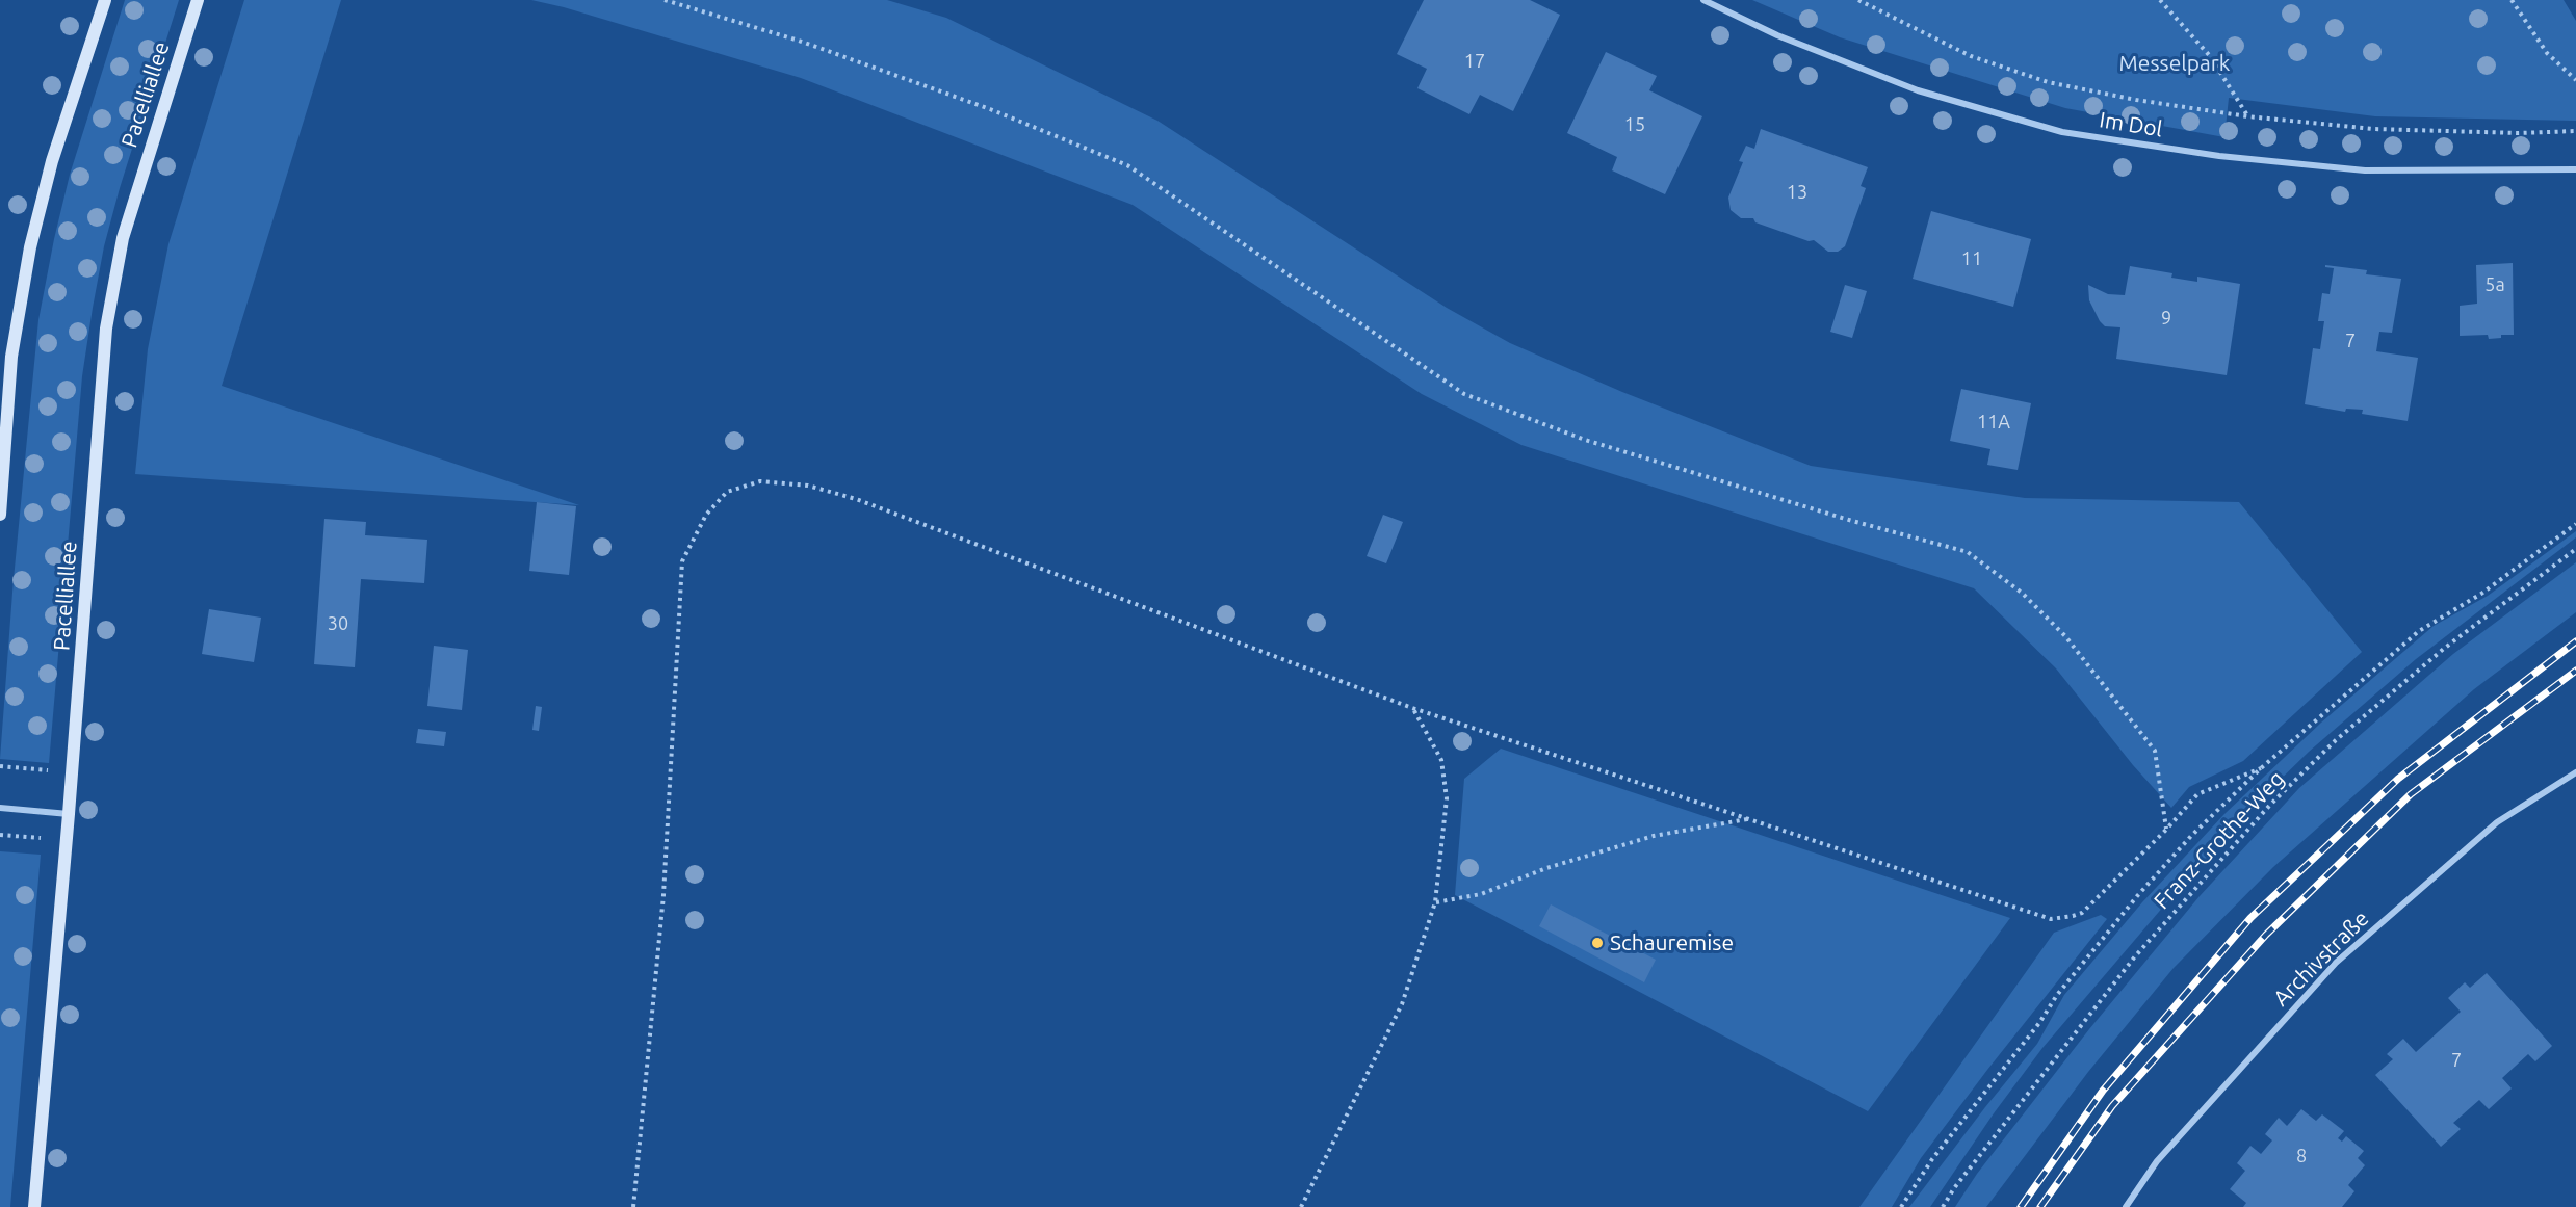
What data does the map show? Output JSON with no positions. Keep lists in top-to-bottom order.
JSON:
{
  "streets": {
    "street": ["Pacelliallee", "Im Dol", "Archivstraße"],
    "path": ["Franz-Grothe-Weg"]
  },
  "parks": ["Messelpark"],
  "places": ["Schauremise"],
  "house_numbers": [
    "17",
    "15",
    "13",
    "11",
    "5a",
    "9",
    "7",
    "11A",
    "30",
    "7",
    "8"
  ]
}
